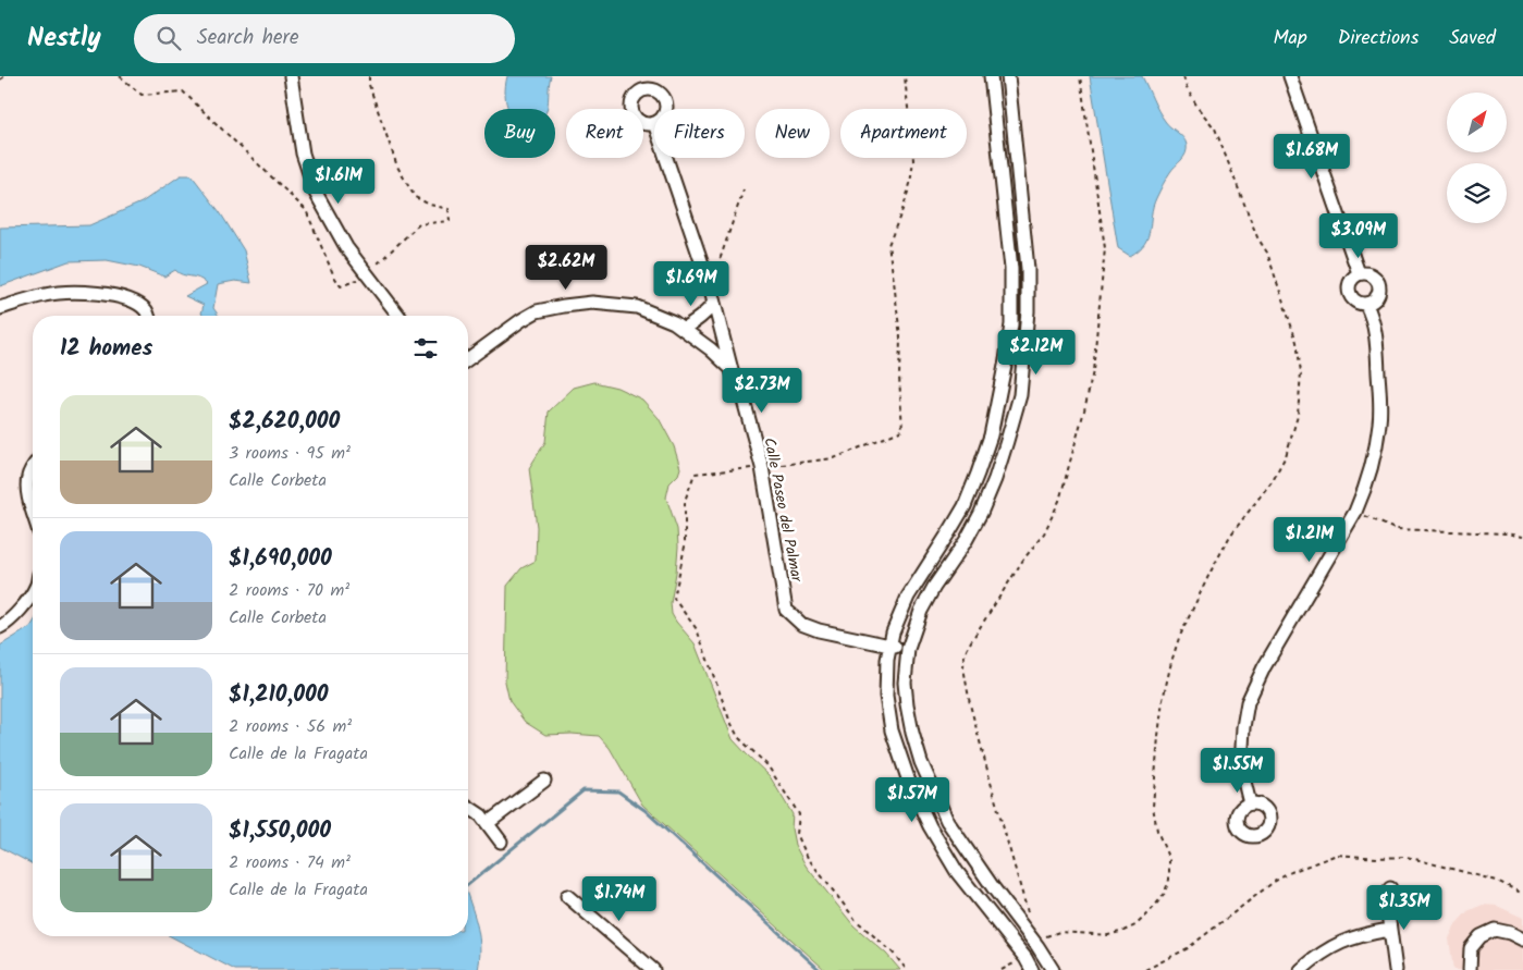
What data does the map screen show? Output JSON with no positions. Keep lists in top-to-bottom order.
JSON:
{
  "streets": {
    "street": ["Calle Paseo del Palmar"]
  },
  "north": "top right",
  "page": {
    "header": "Nestly",
    "search": "Search here",
    "nav": ["Map", "Directions", "Saved"],
    "chip": [
      "Buy",
      "Rent",
      "Filters",
      "New",
      "Apartment"
    ],
    "price": [
      "$1.68M",
      "$1.61M",
      "$3.09M",
      "$2.62M",
      "$1.69M",
      "$2.12M",
      "$2.73M",
      "$1.21M",
      "$1.55M",
      "$1.57M",
      "$1.74M",
      "$1.35M"
    ],
    "heading": "12 homes",
    "list": [
      {
        "name": "$2,620,000",
        "note": "3 rooms · 95 m² · Calle Corbeta"
      },
      {
        "name": "$1,690,000",
        "note": "2 rooms · 70 m² · Calle Corbeta"
      },
      {
        "name": "$1,210,000",
        "note": "2 rooms · 56 m² · Calle de la Fragata"
      },
      {
        "name": "$1,550,000",
        "note": "2 rooms · 74 m² · Calle de la Fragata"
      }
    ]
  }
}
